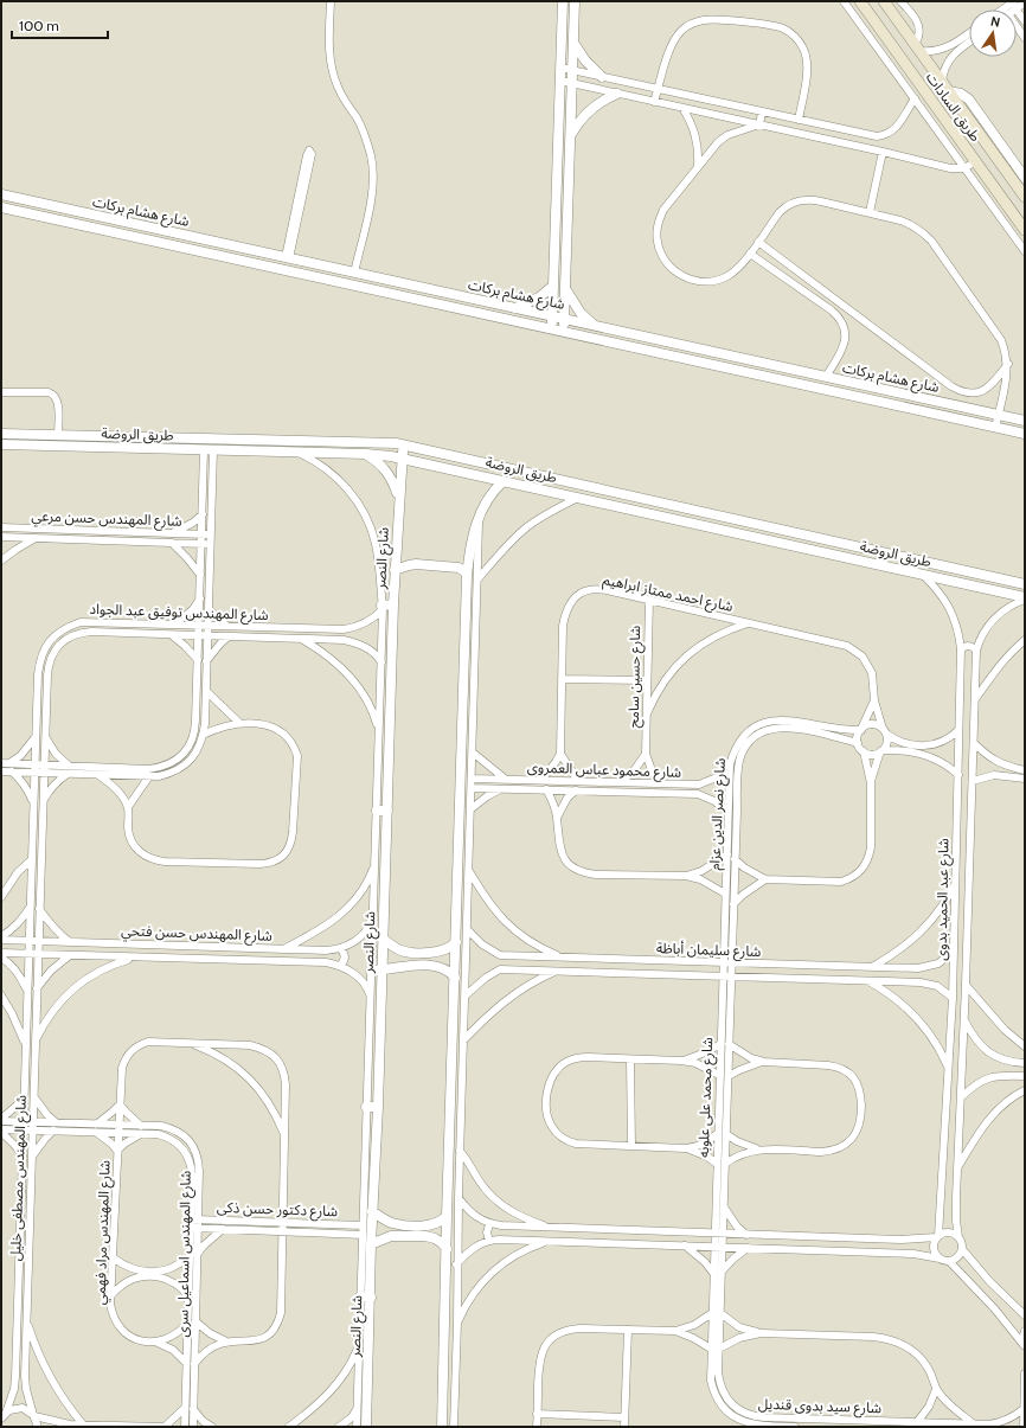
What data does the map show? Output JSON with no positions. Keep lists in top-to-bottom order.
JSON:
{
  "streets": {
    "main road": ["طريق السادات"],
    "street": [
      "شارع هشام بركات",
      "طريق الروضة",
      "شارع المهندس حسن مرعي",
      "شارع النصر",
      "شارع احمد ممتاز ابراهيم",
      "شارع المهندس توفيق عبد الجواد",
      "شارع حسين سامح",
      "شارع محمود عباس العمروى",
      "شارع نصر الدين عزام",
      "شارع عبد الحميد بدوى",
      "شارع المهندس حسن فتحي",
      "شارع سليمان أباظة",
      "شارع محمد على علوبه",
      "شارع المهندس مصطفى خليل",
      "شارع دكتور حسن ذكى",
      "شارع المهندس مراد فهمي",
      "شارع المهندس اسماعيل سرى",
      "شارع سيد بدوى قنديل"
    ]
  },
  "crossings": [
    ["طريق الروضة", "شارع النصر"],
    ["طريق الروضة", "شارع عبد الحميد بدوى"],
    ["شارع احمد ممتاز ابراهيم", "شارع حسين سامح"],
    ["شارع احمد ممتاز ابراهيم", "شارع نصر الدين عزام"],
    ["شارع المهندس توفيق عبد الجواد", "شارع المهندس حسن فتحي"],
    ["شارع المهندس توفيق عبد الجواد", "شارع المهندس مصطفى خليل"],
    ["شارع حسين سامح", "شارع محمود عباس العمروى"],
    ["شارع محمود عباس العمروى", "شارع نصر الدين عزام"],
    ["شارع نصر الدين عزام", "شارع سليمان أباظة"],
    ["شارع نصر الدين عزام", "شارع محمد على علوبه"],
    ["شارع عبد الحميد بدوى", "شارع سليمان أباظة"],
    ["شارع المهندس حسن فتحي", "شارع المهندس مصطفى خليل"],
    ["شارع سليمان أباظة", "شارع محمد على علوبه"],
    ["شارع محمد على علوبه", "شارع سيد بدوى قنديل"],
    ["شارع المهندس مصطفى خليل", "شارع المهندس اسماعيل سرى"],
    ["شارع دكتور حسن ذكى", "شارع المهندس مراد فهمي"],
    ["شارع دكتور حسن ذكى", "شارع المهندس اسماعيل سرى"],
    ["شارع المهندس مراد فهمي", "شارع المهندس اسماعيل سرى"]
  ],
  "scale_bar": "100 m",
  "north": "top"
}
